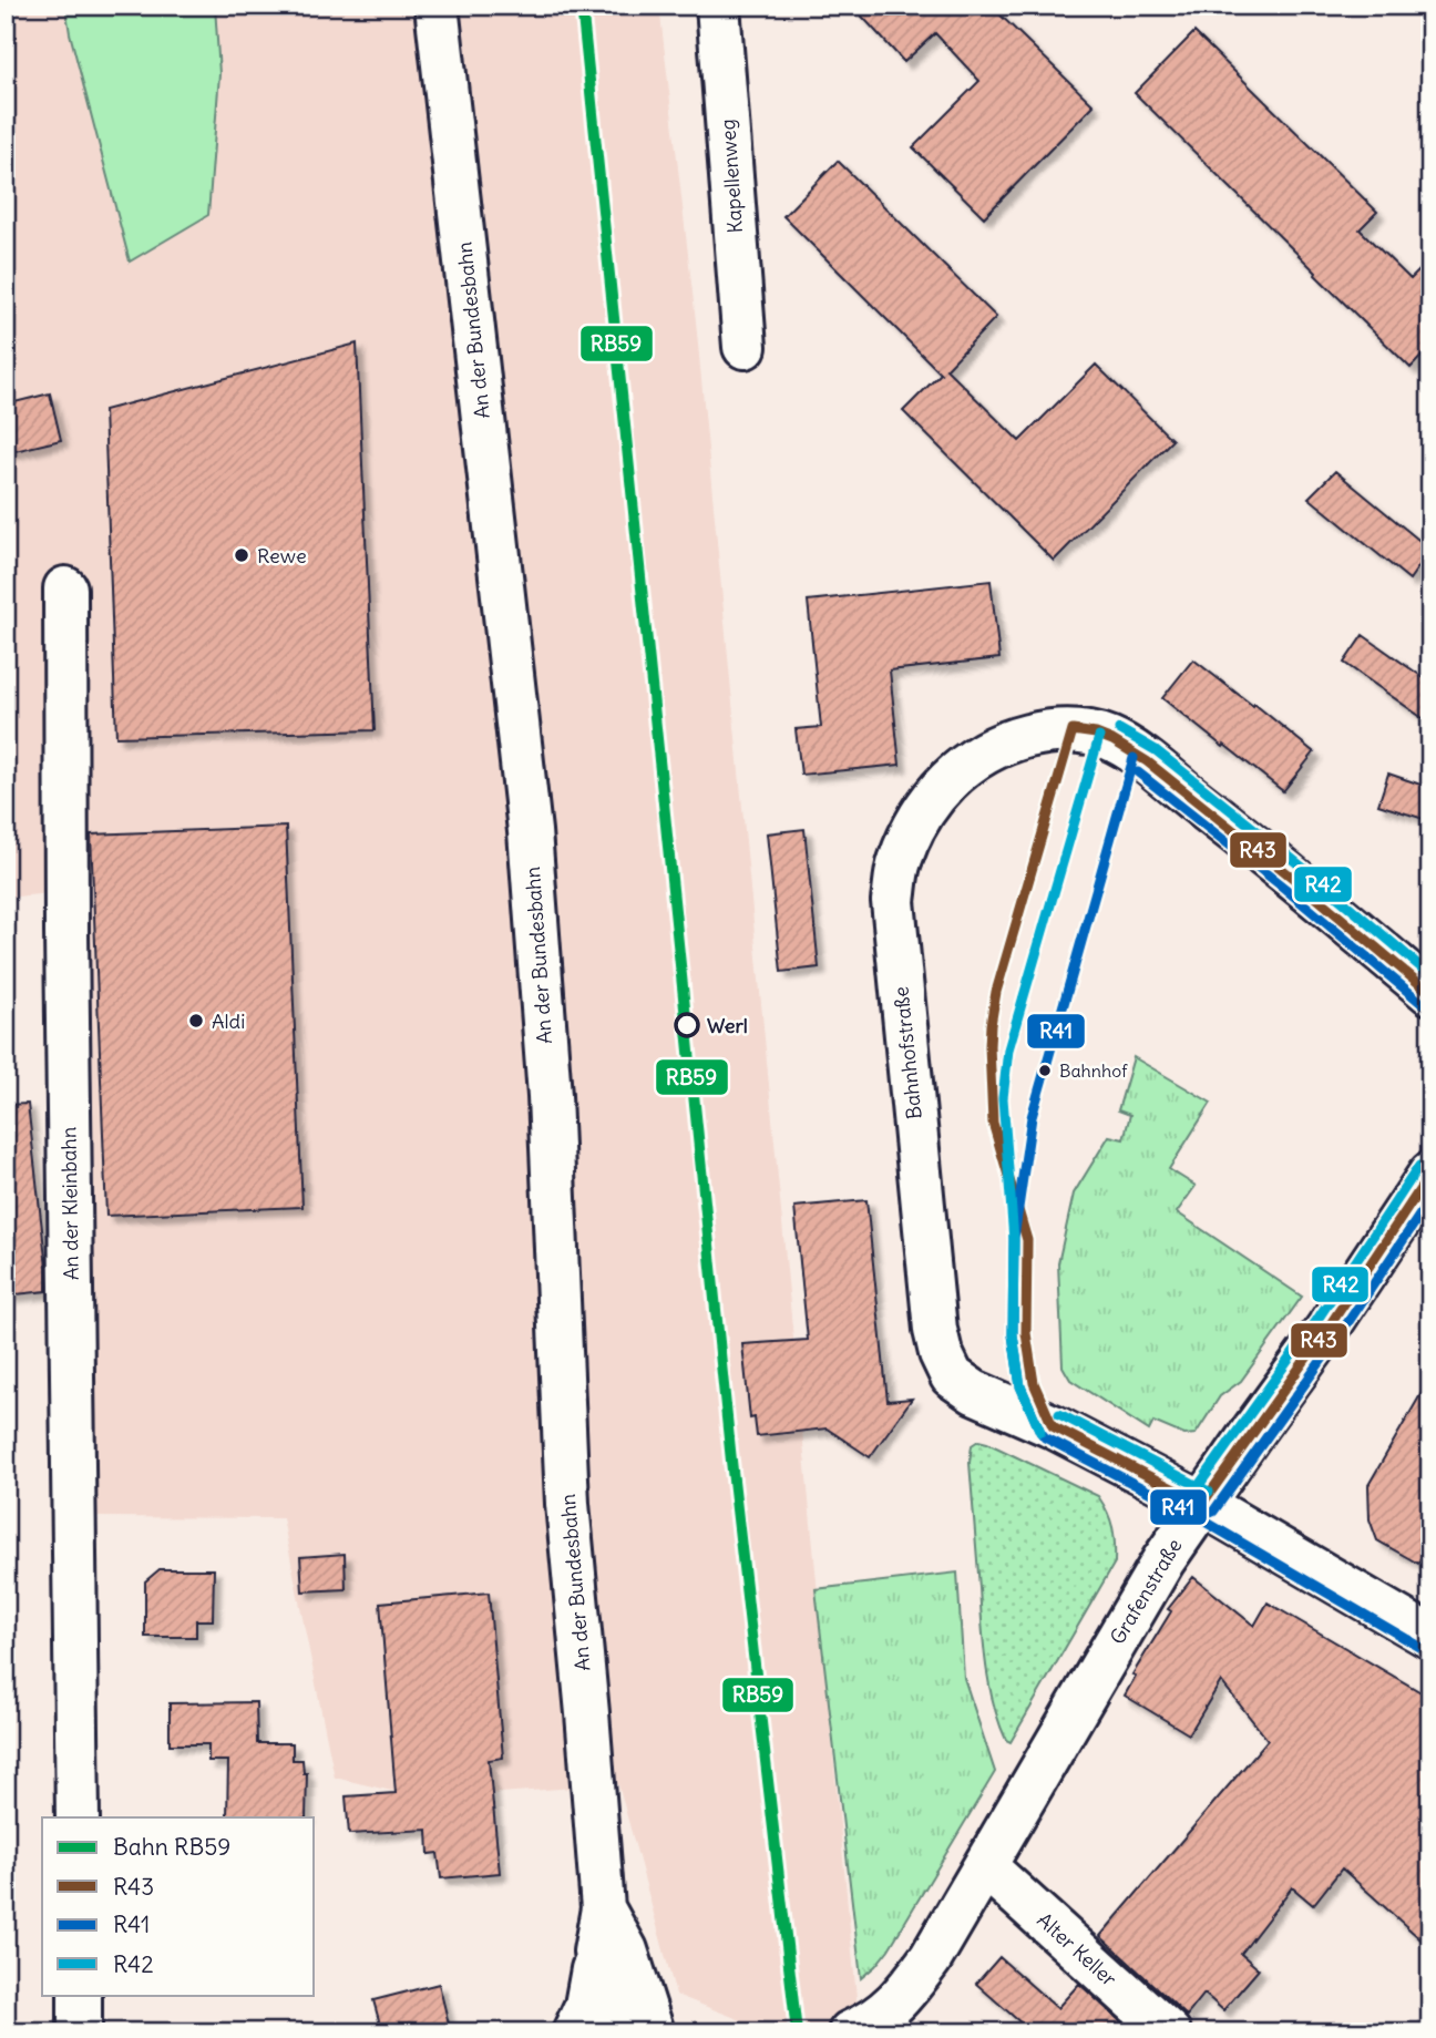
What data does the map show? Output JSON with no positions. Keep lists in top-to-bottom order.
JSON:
{
  "streets": {
    "street": [
      "Kapellenweg",
      "An der Bundesbahn",
      "Bahnhofstraße",
      "An der Kleinbahn",
      "Grafenstraße",
      "Alter Keller"
    ]
  },
  "crossings": [
    ["Bahnhofstraße", "Grafenstraße"],
    ["Grafenstraße", "Alter Keller"]
  ],
  "places": [
    "Rewe",
    "Aldi",
    "Werl",
    "Bahnhof"
  ],
  "lines": [
    "rail line RB59",
    "transit line R42",
    "transit line R43",
    "transit line R41"
  ],
  "legend": [
    "Bahn RB59",
    "R43",
    "R41",
    "R42"
  ]
}
